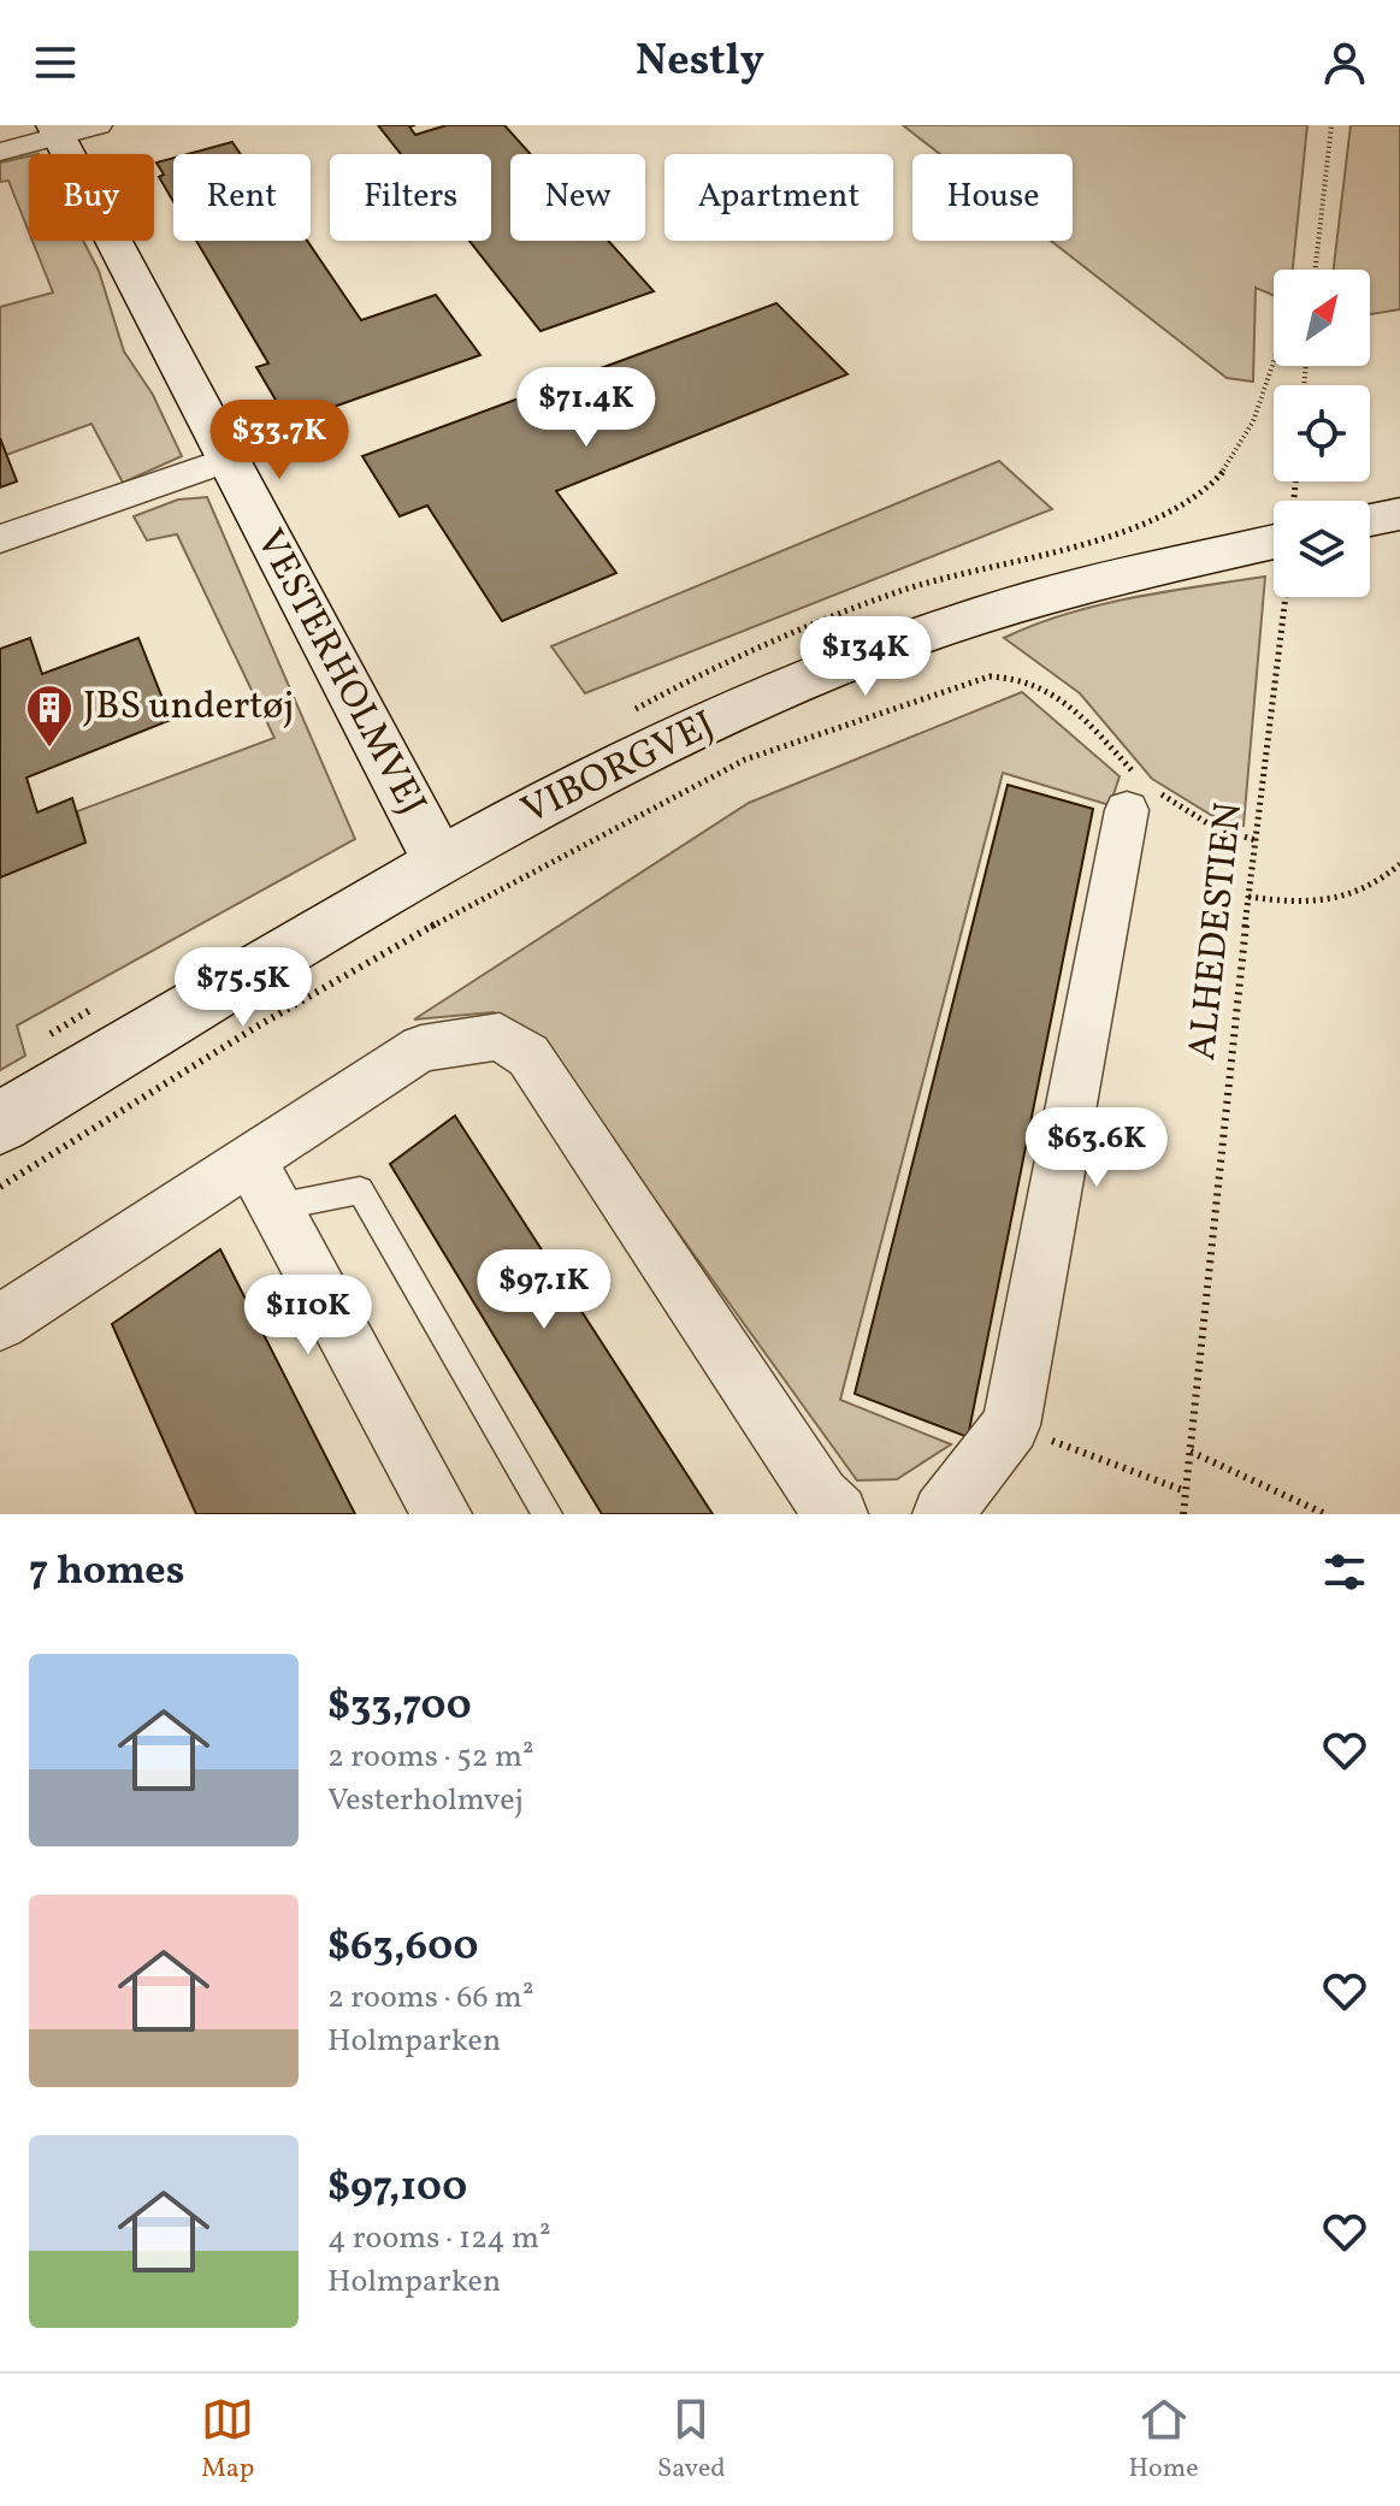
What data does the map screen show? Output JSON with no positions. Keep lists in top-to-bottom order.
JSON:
{
  "streets": {
    "street": ["VESTERHOLMVEJ", "VIBORGVEJ"],
    "path": ["ALHEDESTIEN"]
  },
  "crossings": [
    ["VESTERHOLMVEJ", "VIBORGVEJ"]
  ],
  "places": {
    "building": ["JBS undertøj"]
  },
  "north": "top right",
  "page": {
    "header": "Nestly",
    "chip": [
      "Buy",
      "Rent",
      "Filters",
      "New",
      "Apartment",
      "House"
    ],
    "price": [
      "$71.4K",
      "$33.7K",
      "$134K",
      "$75.5K",
      "$63.6K",
      "$97.1K",
      "$110K"
    ],
    "heading": "7 homes",
    "list": [
      {
        "name": "$33,700",
        "note": "2 rooms · 52 m² · Vesterholmvej"
      },
      {
        "name": "$63,600",
        "note": "2 rooms · 66 m² · Holmparken"
      },
      {
        "name": "$97,100",
        "note": "4 rooms · 124 m² · Holmparken"
      }
    ],
    "tabs": ["Map", "Saved", "Home"]
  }
}
